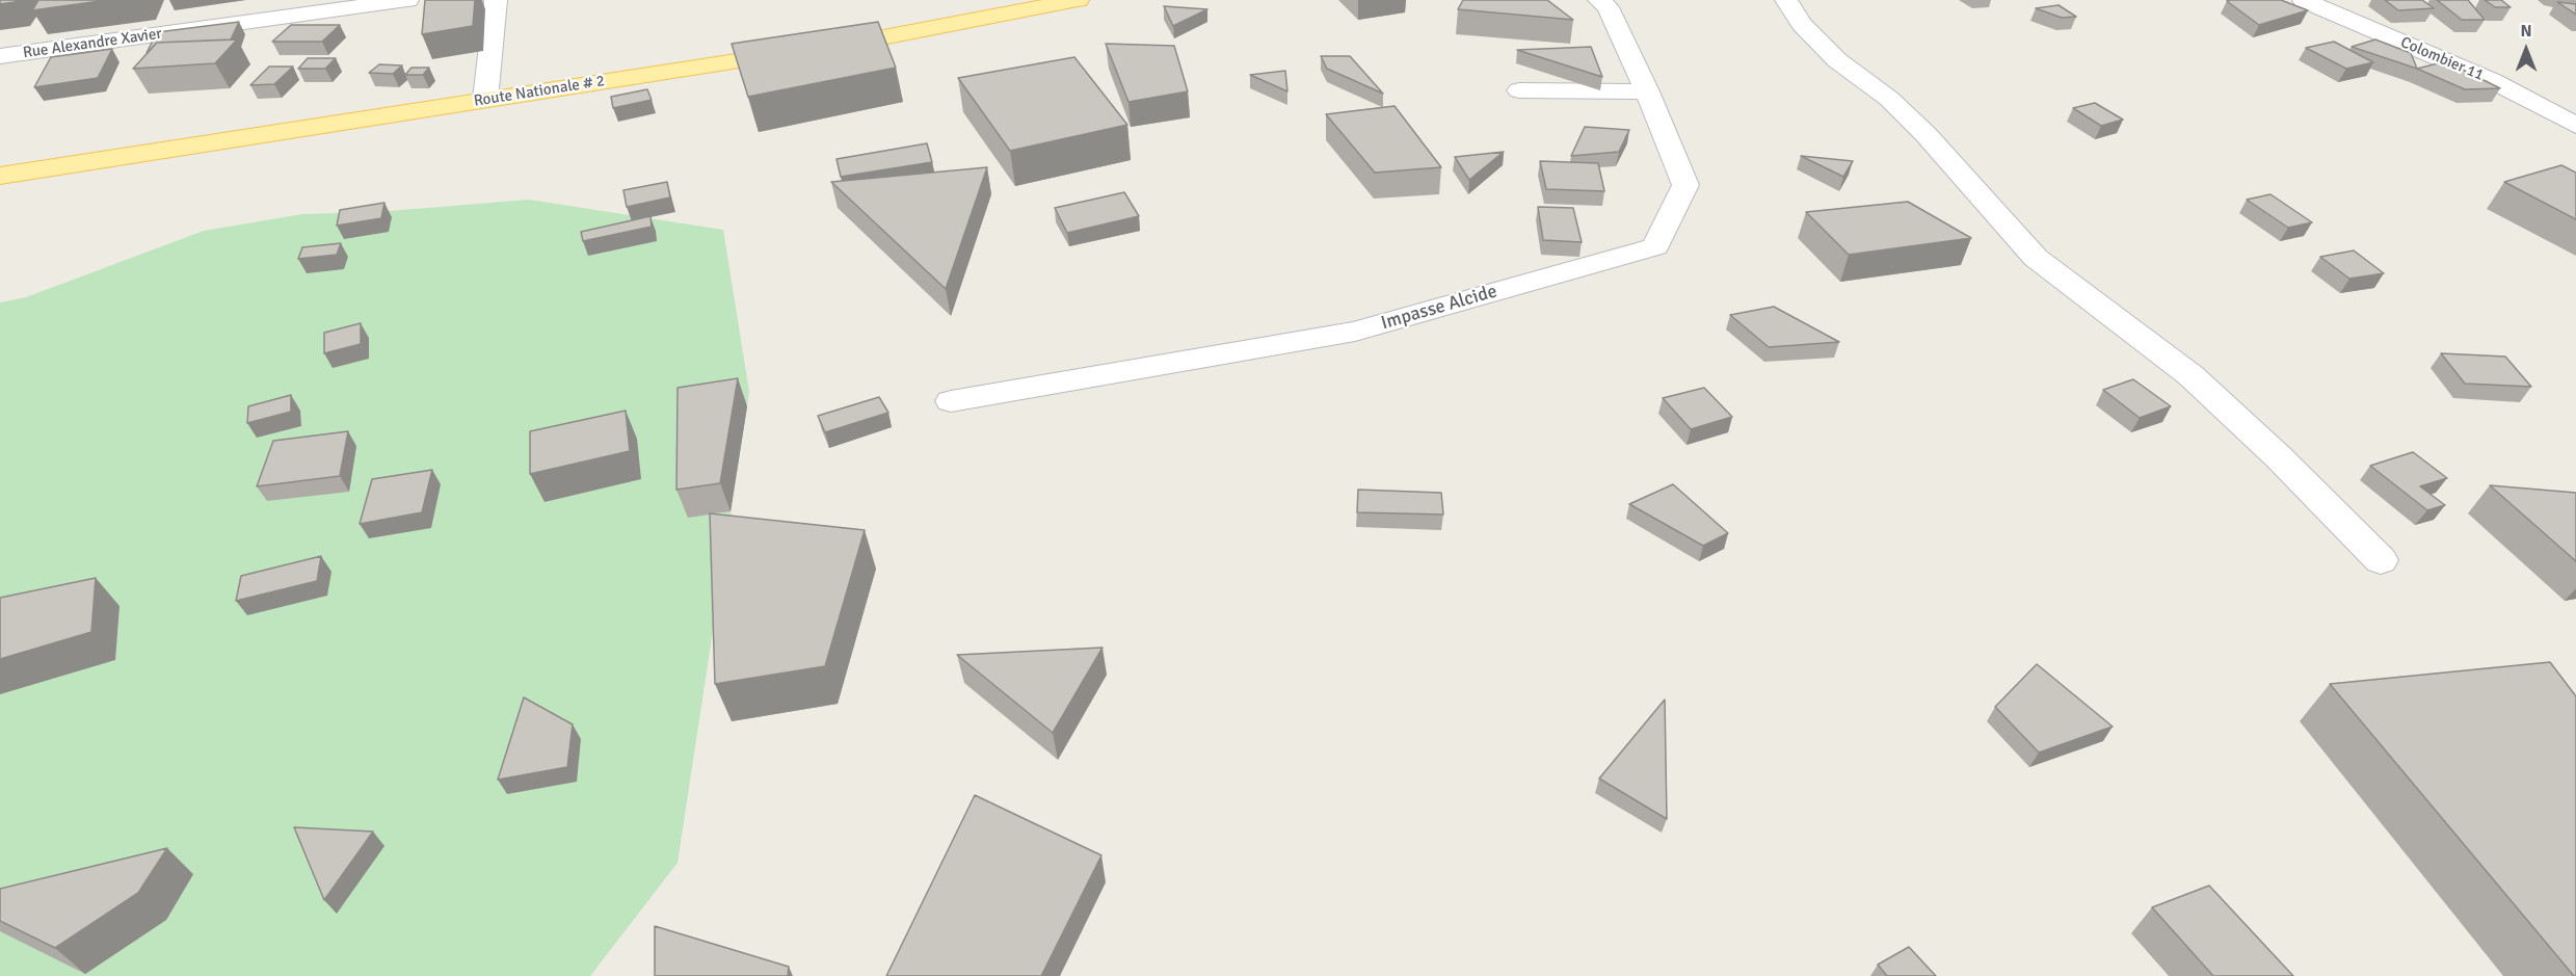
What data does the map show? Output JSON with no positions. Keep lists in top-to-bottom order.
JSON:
{
  "streets": {
    "main road": ["Route Nationale # 2"],
    "street": ["Rue Alexandre Xavier", "Colombier 11", "Impasse Alcide"]
  },
  "north": "top"
}
